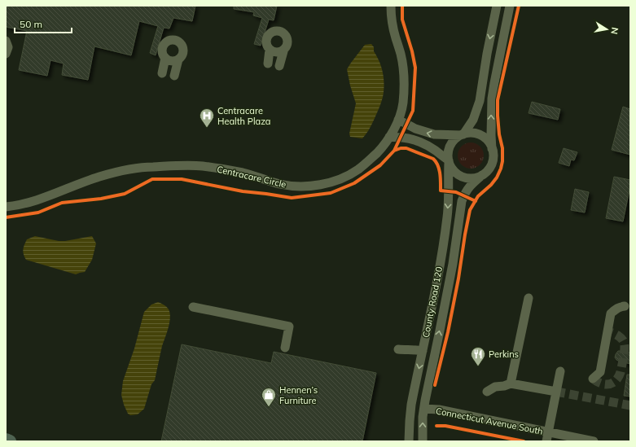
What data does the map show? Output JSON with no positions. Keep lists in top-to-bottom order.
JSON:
{
  "streets": {
    "street": ["Centracare Circle", "County Road 120", "Connecticut Avenue South"]
  },
  "crossings": [
    ["County Road 120", "Connecticut Avenue South"]
  ],
  "places": {
    "hospital": ["Centracare Health Plaza"],
    "restaurant": ["Perkins"],
    "shop": ["Hennen’s Furniture"]
  },
  "scale_bar": "50 m",
  "north": "right"
}
